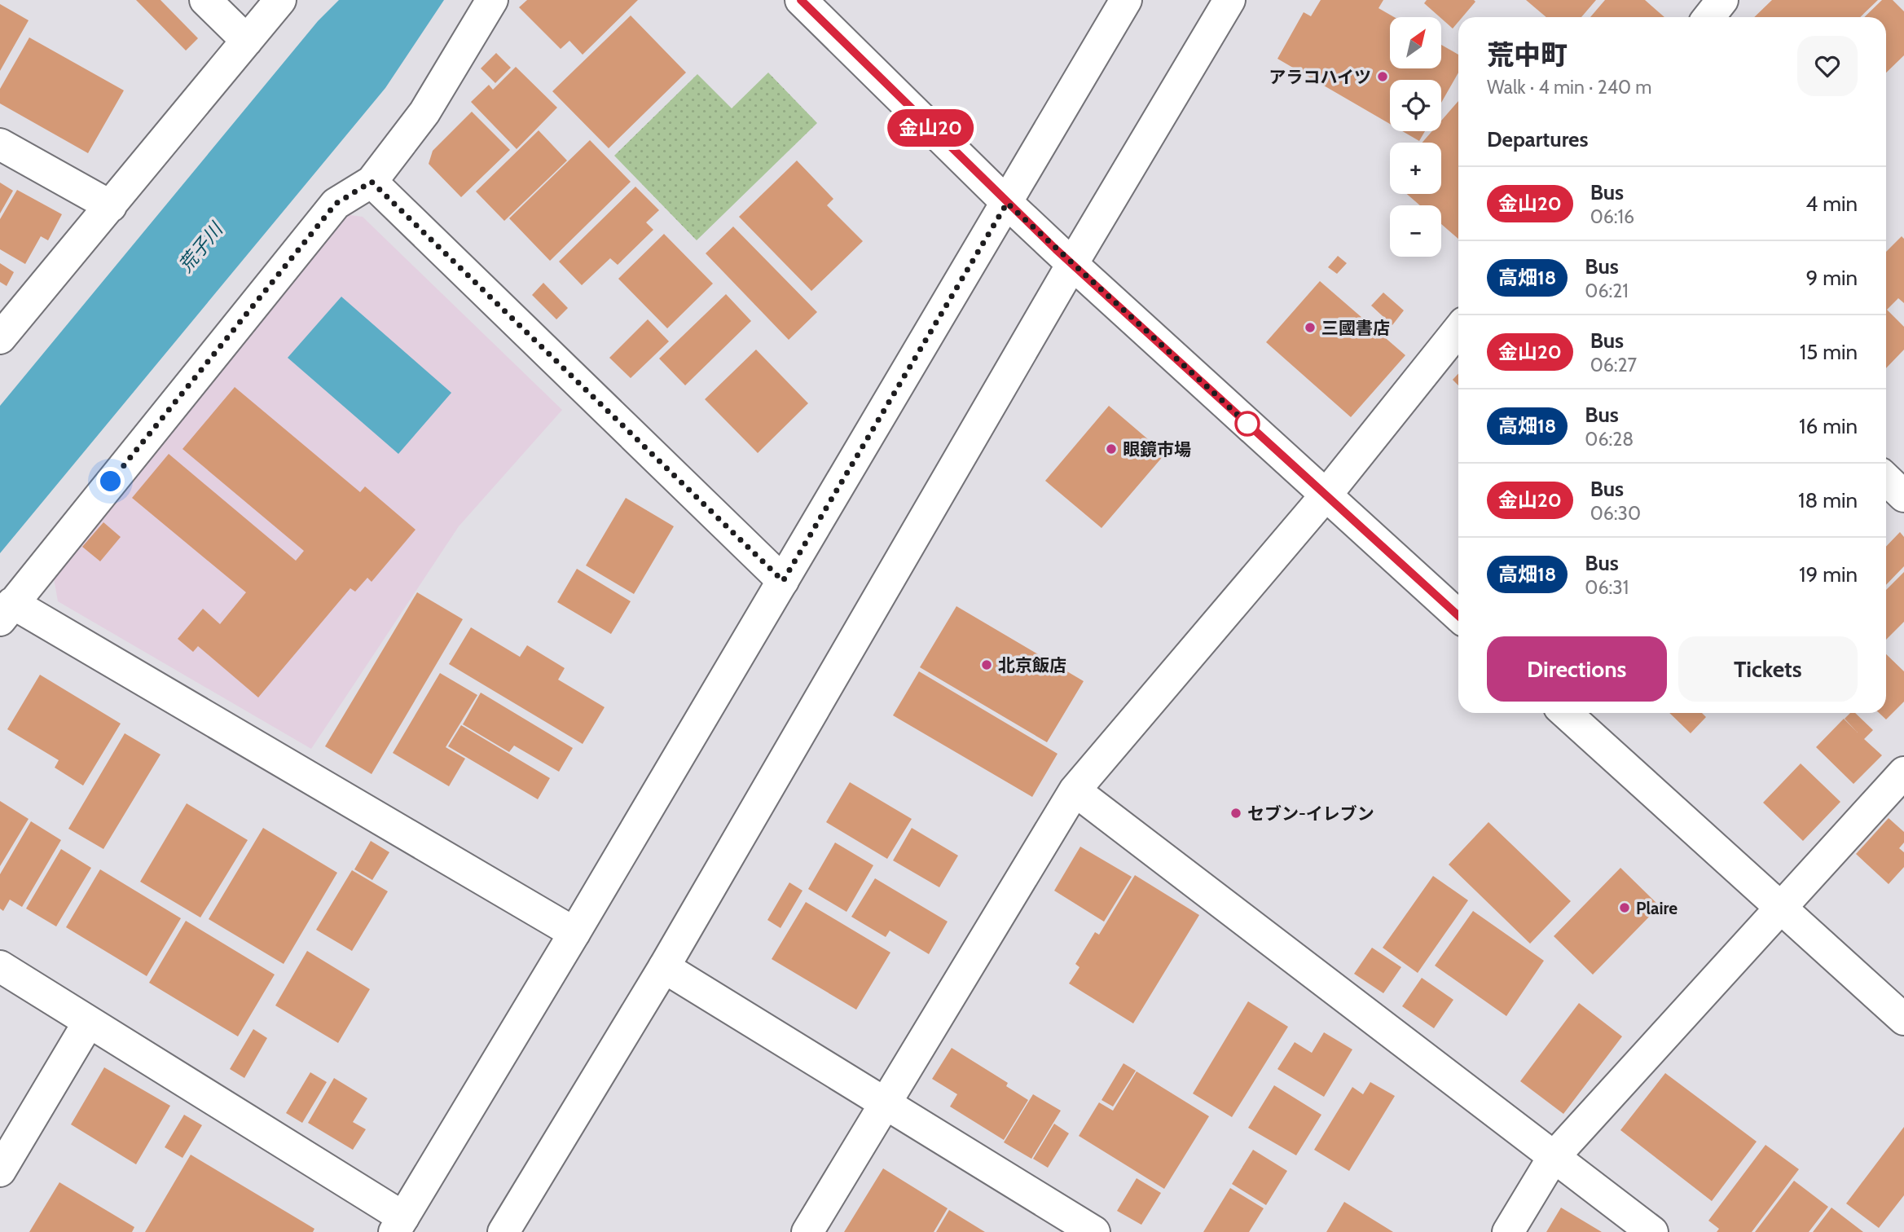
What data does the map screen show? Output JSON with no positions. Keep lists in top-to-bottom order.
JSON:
{
  "water": ["荒子川"],
  "places": [
    "アラコハイツ",
    "三國書店",
    "眼鏡市場",
    "北京飯店",
    "セブン-イレブン",
    "Plaire"
  ],
  "lines": ["bus line 金山20"],
  "north": "top right",
  "page": {
    "on_map": "金山20",
    "map_buttons": ["+", "−"],
    "heading": [
      ["荒中町", "Walk · 4 min · 240 m"],
      "Departures"
    ],
    "list": [
      {
        "mark": "金山20",
        "name": "Bus",
        "note": "06:16",
        "value": "4 min"
      },
      {
        "mark": "高畑18",
        "name": "Bus",
        "note": "06:21",
        "value": "9 min"
      },
      {
        "mark": "金山20",
        "name": "Bus",
        "note": "06:27",
        "value": "15 min"
      },
      {
        "mark": "高畑18",
        "name": "Bus",
        "note": "06:28",
        "value": "16 min"
      },
      {
        "mark": "金山20",
        "name": "Bus",
        "note": "06:30",
        "value": "18 min"
      },
      {
        "mark": "高畑18",
        "name": "Bus",
        "note": "06:31",
        "value": "19 min"
      }
    ],
    "buttons": ["Directions", "Tickets"]
  }
}
